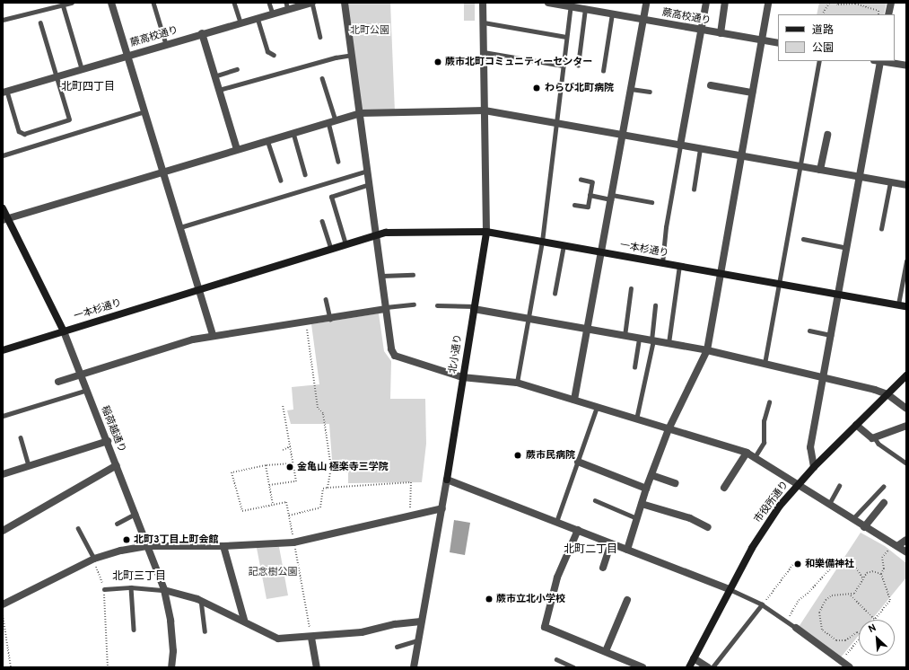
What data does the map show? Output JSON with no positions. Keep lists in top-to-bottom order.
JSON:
{
  "streets": {
    "street": [
      "蕨高校通り",
      "一本杉通り",
      "北小通り",
      "稲荷越通り",
      "市役所通り"
    ]
  },
  "crossings": [
    ["一本杉通り", "北小通り"],
    ["一本杉通り", "稲荷越通り"]
  ],
  "districts": ["北町四丁目", "北町二丁目", "北町三丁目"],
  "parks": ["北町公園", "記念樹公園"],
  "places": [
    "蕨市北町コミュニティーセンター",
    "わらび北町病院",
    "蕨市民病院",
    "金亀山 極楽寺三学院",
    "北町3丁目上町会館",
    "和樂備神社",
    "蕨市立北小学校"
  ],
  "legend": ["道路", "公園"],
  "north": "top left"
}
